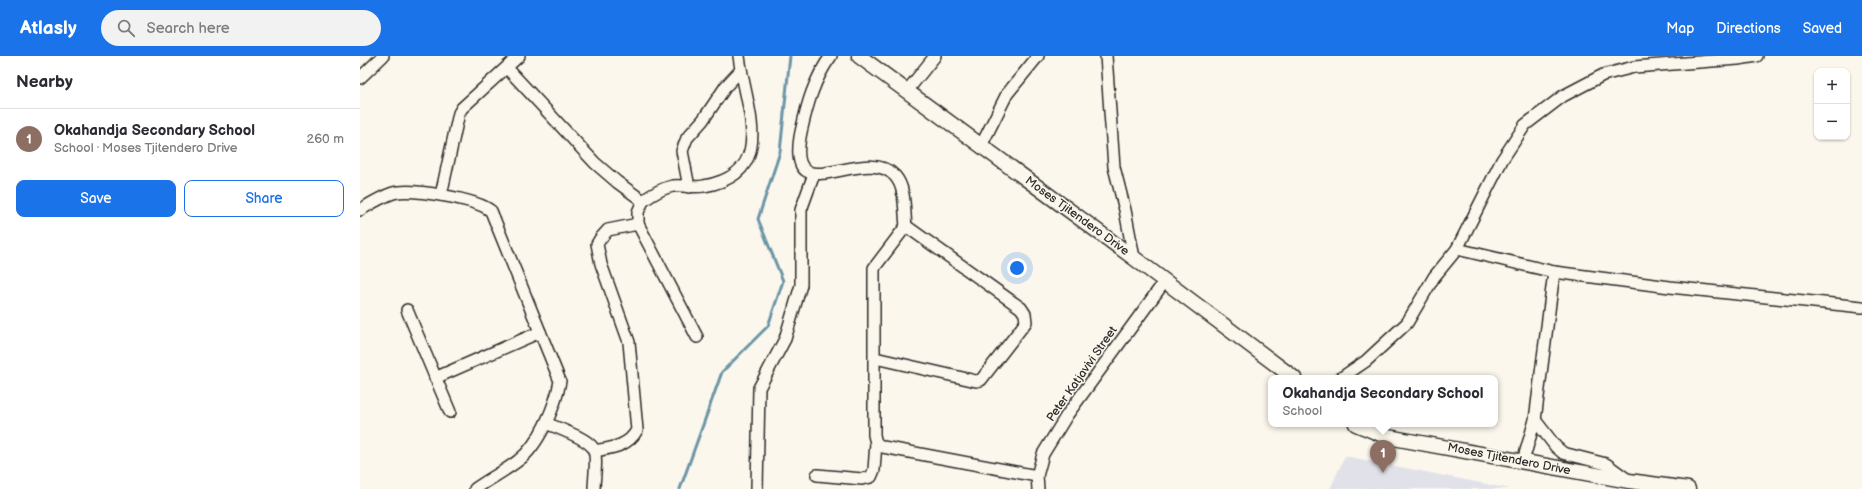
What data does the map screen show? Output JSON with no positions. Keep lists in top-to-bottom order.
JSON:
{
  "streets": {
    "street": ["Moses Tjitendero Drive", "Peter Katjavivi Street"]
  },
  "crossings": [
    ["Moses Tjitendero Drive", "Peter Katjavivi Street"]
  ],
  "page": {
    "header": "Atlasly",
    "search": "Search here",
    "nav": ["Map", "Directions", "Saved"],
    "heading": "Nearby",
    "map_buttons": ["+", "−"],
    "list": [
      {
        "mark": "1",
        "name": "Okahandja Secondary School",
        "note": "School · Moses Tjitendero Drive",
        "value": "260 m"
      }
    ],
    "buttons": ["Save", "Share"],
    "popup": ["Okahandja Secondary School", "School"],
    "pins": "1"
  }
}
